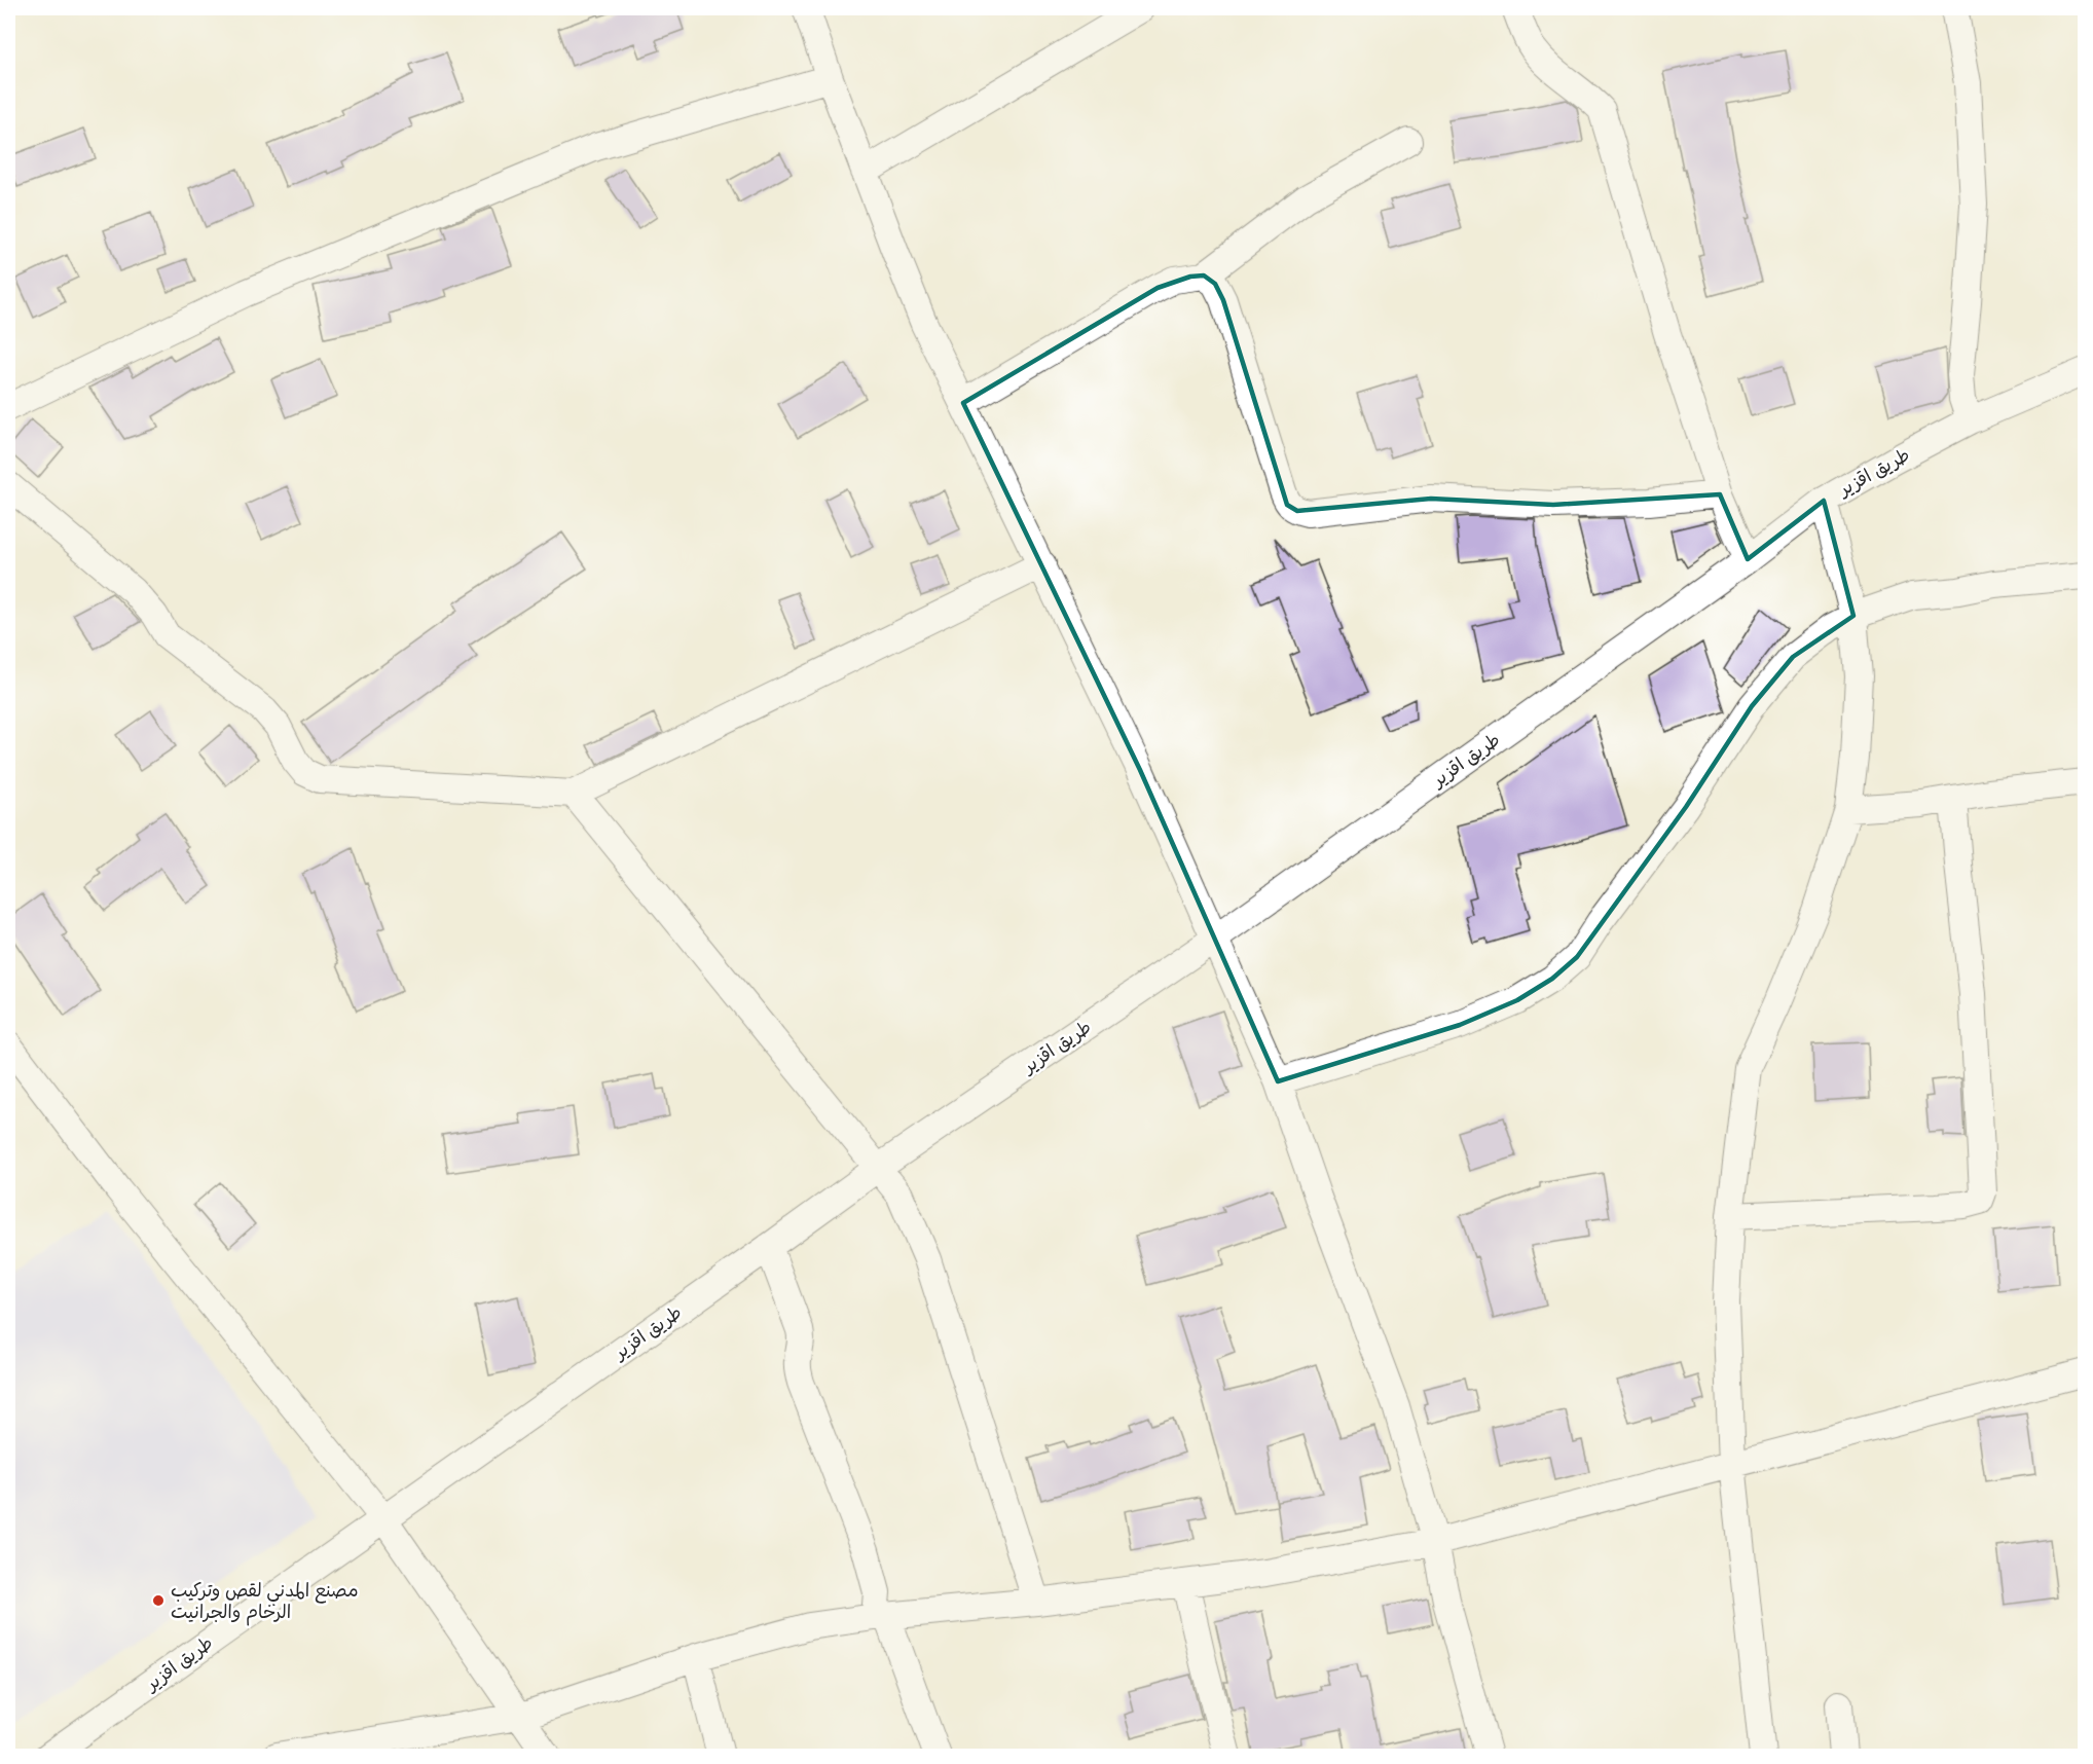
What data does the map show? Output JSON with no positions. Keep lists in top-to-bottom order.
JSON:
{
  "streets": {
    "street": ["طريق اقزير"]
  },
  "places": ["مصنع المدني لقص وتركيب الرخام والجرانيت"]
}
